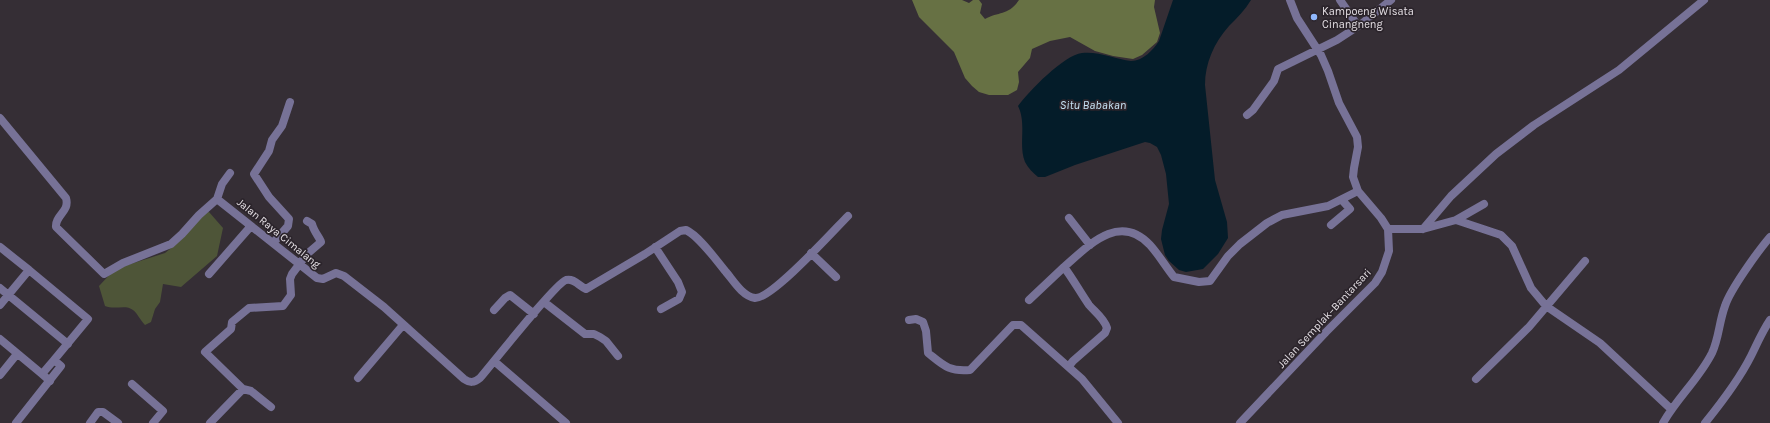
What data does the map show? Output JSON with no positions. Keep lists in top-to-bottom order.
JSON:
{
  "streets": {
    "street": ["Jalan Raya Cimalang", "Jalan Semplak–Bantarsari"]
  },
  "water": ["Situ Babakan"],
  "places": ["Kampoeng Wisata Cinangneng"]
}
